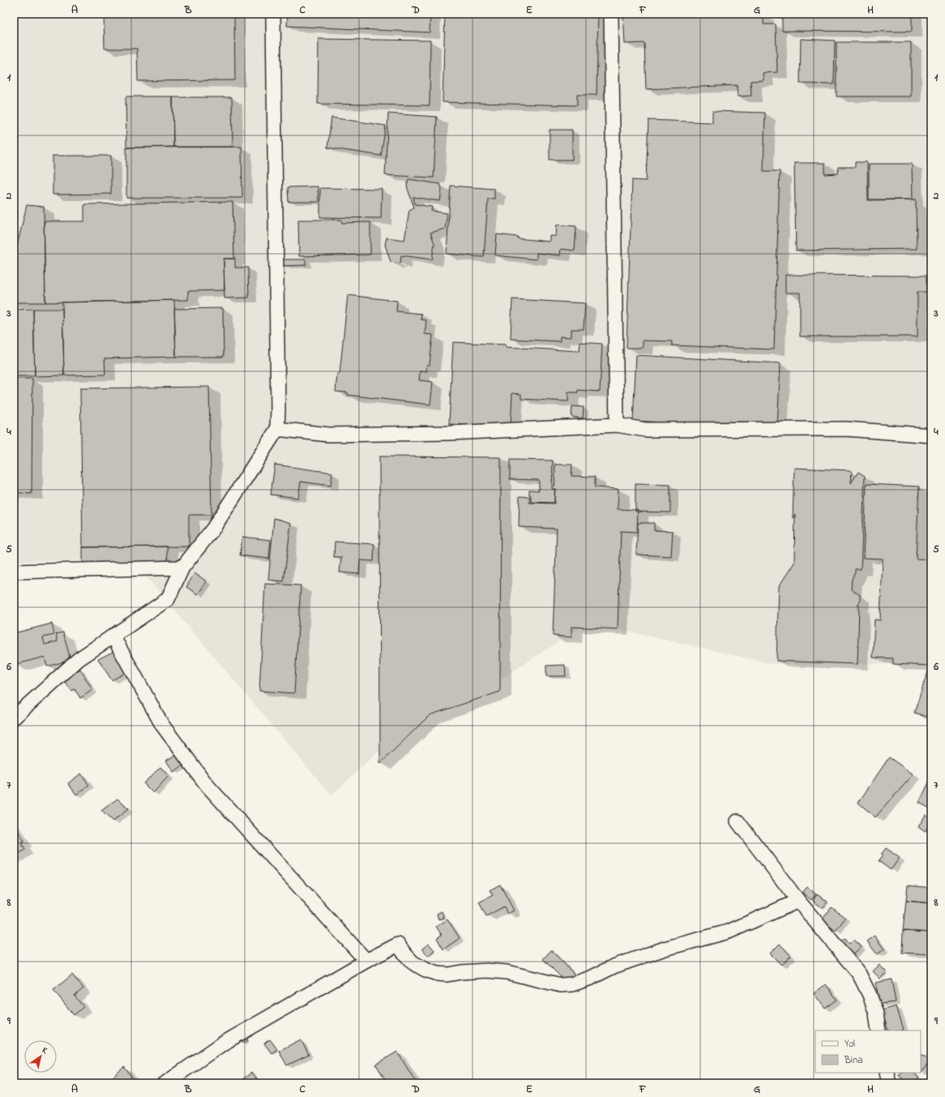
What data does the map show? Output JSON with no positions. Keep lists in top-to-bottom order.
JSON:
{
  "legend": ["Yol", "Bina"],
  "north": "top right",
  "grid": {
    "columns": [
      "A",
      "B",
      "C",
      "D",
      "E",
      "F",
      "G",
      "H"
    ],
    "rows": [
      "1",
      "2",
      "3",
      "4",
      "5",
      "6",
      "7",
      "8",
      "9"
    ]
  }
}
